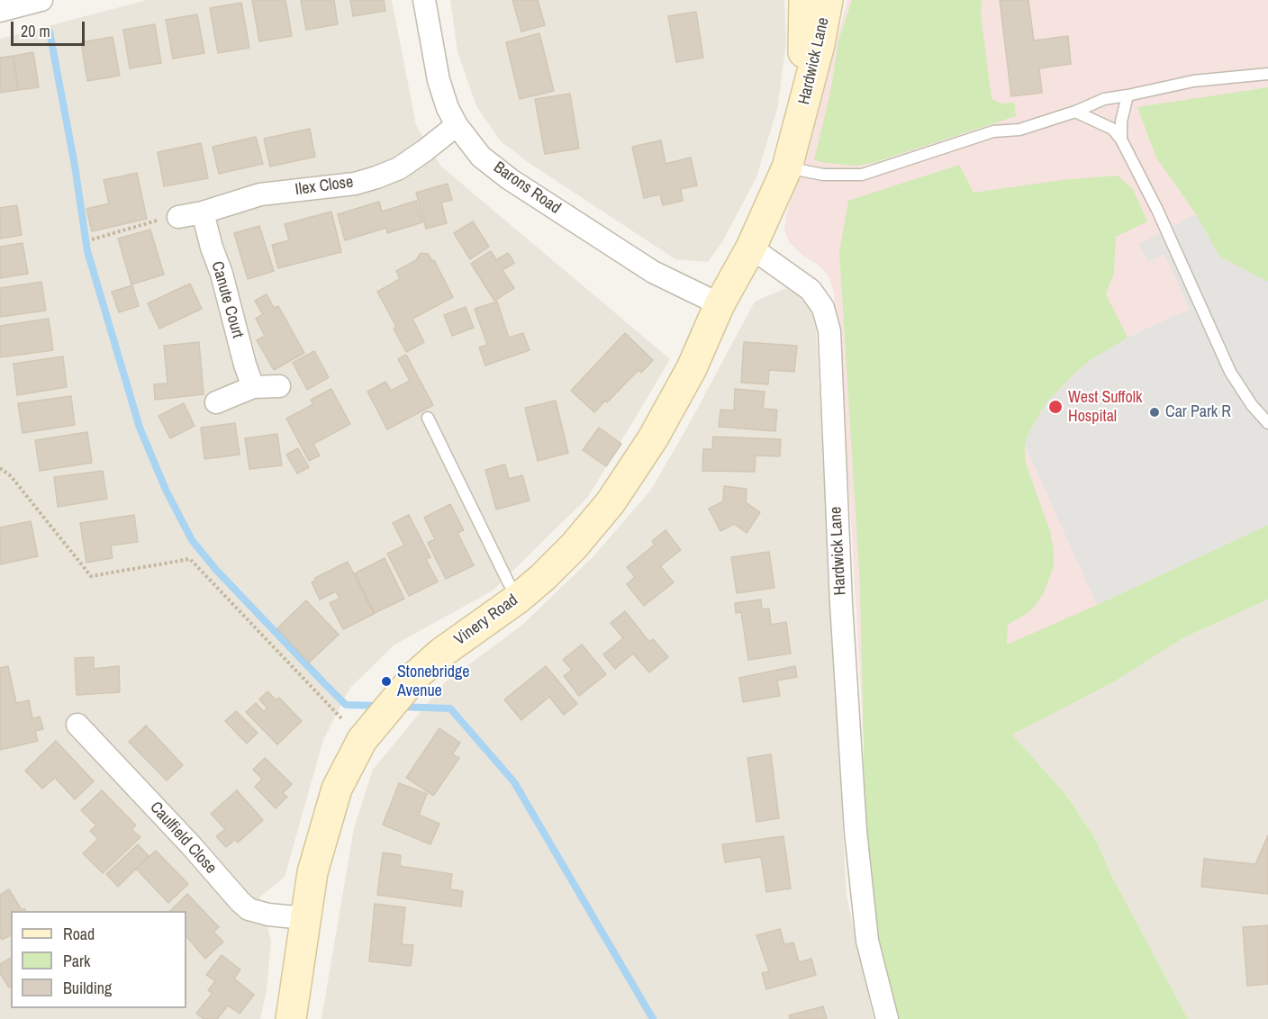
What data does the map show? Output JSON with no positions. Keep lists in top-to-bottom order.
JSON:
{
  "streets": {
    "street": [
      "Hardwick Lane",
      "Ilex Close",
      "Barons Road",
      "Canute Court",
      "Vinery Road",
      "Caulfield Close"
    ]
  },
  "crossings": [
    ["Hardwick Lane", "Vinery Road"],
    ["Ilex Close", "Barons Road"],
    ["Ilex Close", "Canute Court"],
    ["Barons Road", "Vinery Road"],
    ["Vinery Road", "Caulfield Close"]
  ],
  "places": ["West Suffolk Hospital", "Car Park R", "Stonebridge Avenue"],
  "legend": ["Road", "Park", "Building"],
  "scale_bar": "20 m"
}
